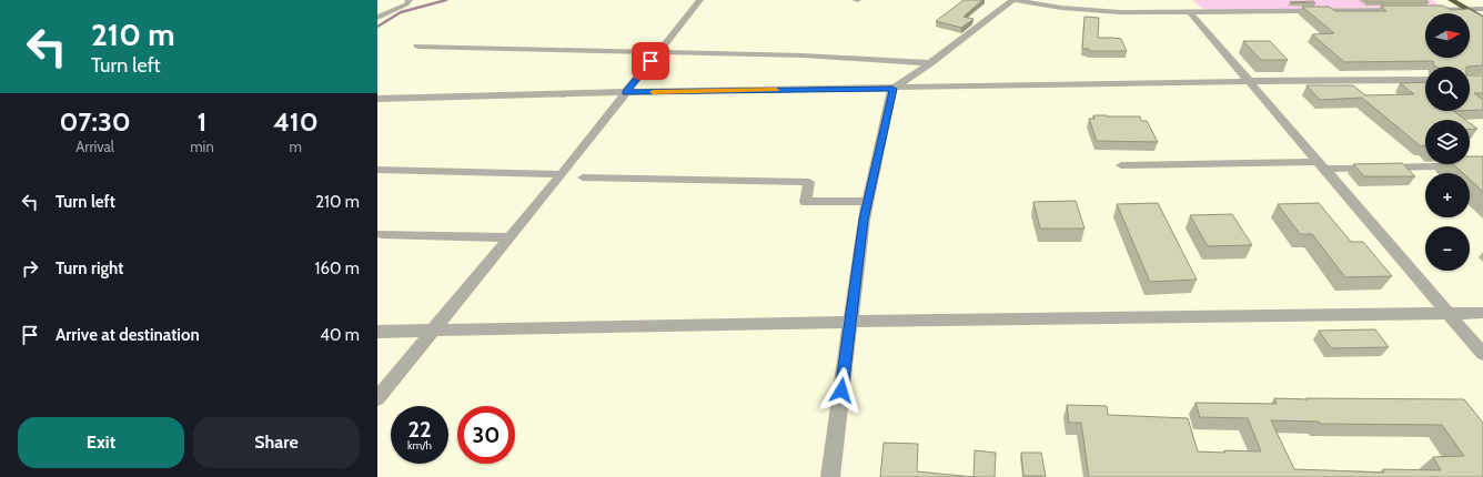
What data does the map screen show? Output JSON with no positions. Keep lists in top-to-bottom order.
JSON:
{
  "north": "right",
  "page": {
    "turn": ["210 m", "Turn left"],
    "map_buttons": ["+", "−"],
    "eta": [
      "07:30",
      "Arrival",
      "1",
      "min",
      "410",
      "m"
    ],
    "list": [
      {
        "name": "Turn left",
        "value": "210 m"
      },
      {
        "name": "Turn right",
        "value": "160 m"
      },
      {
        "name": "Arrive at destination",
        "value": "40 m"
      }
    ],
    "speed": "22 km/h",
    "limit": "30",
    "buttons": ["Exit", "Share"]
  }
}
